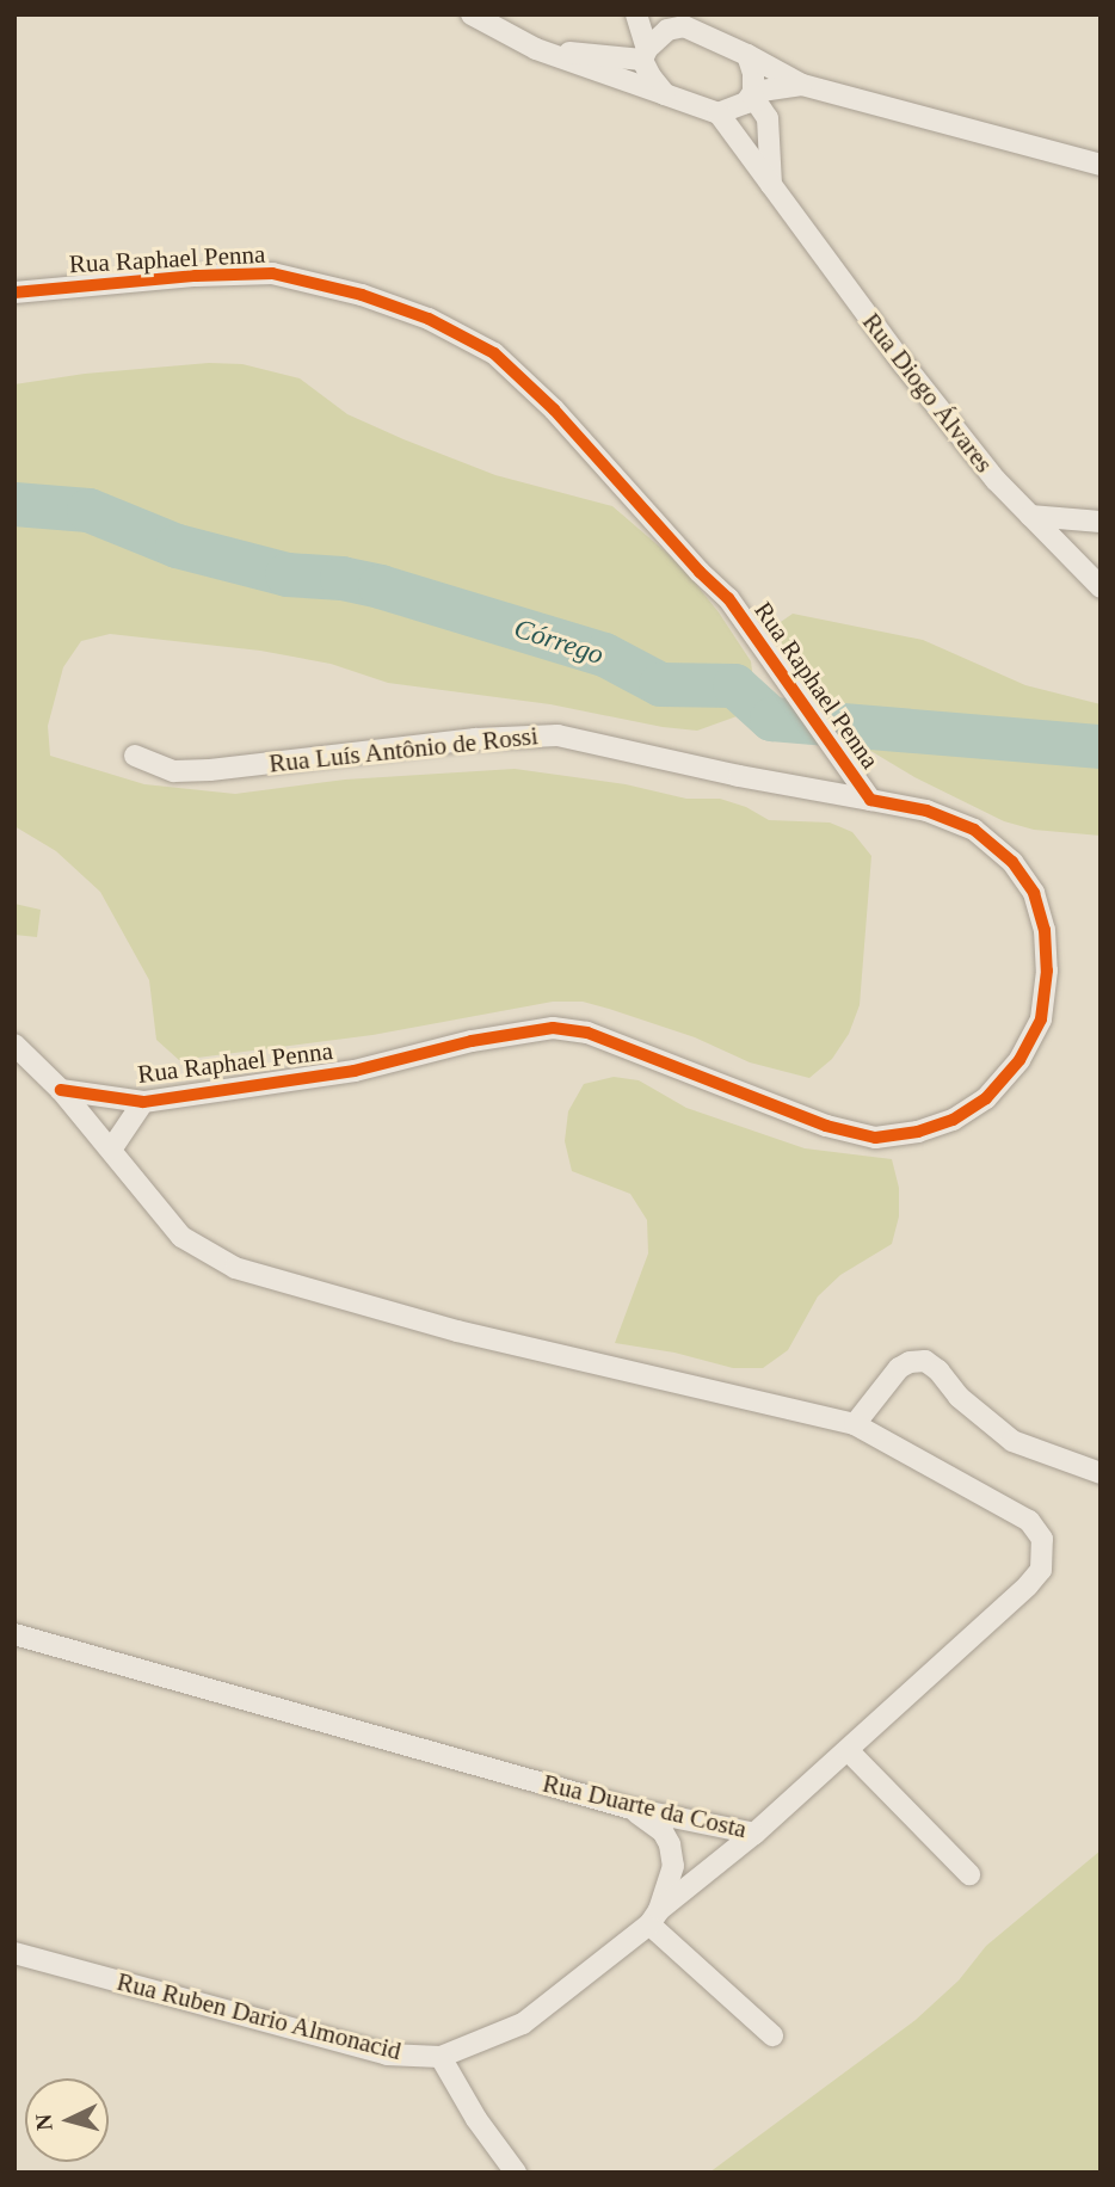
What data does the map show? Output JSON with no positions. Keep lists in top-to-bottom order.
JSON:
{
  "streets": {
    "street": [
      "Rua Raphael Penna",
      "Rua Diogo Álvares",
      "Rua Luís Antônio de Rossi",
      "Rua Duarte da Costa",
      "Rua Ruben Dario Almonacid"
    ]
  },
  "crossings": [
    ["Rua Raphael Penna", "Rua Luís Antônio de Rossi"],
    ["Rua Raphael Penna", "Rua Duarte da Costa"],
    ["Rua Duarte da Costa", "Rua Ruben Dario Almonacid"]
  ],
  "water": ["Córrego"],
  "north": "left"
}
